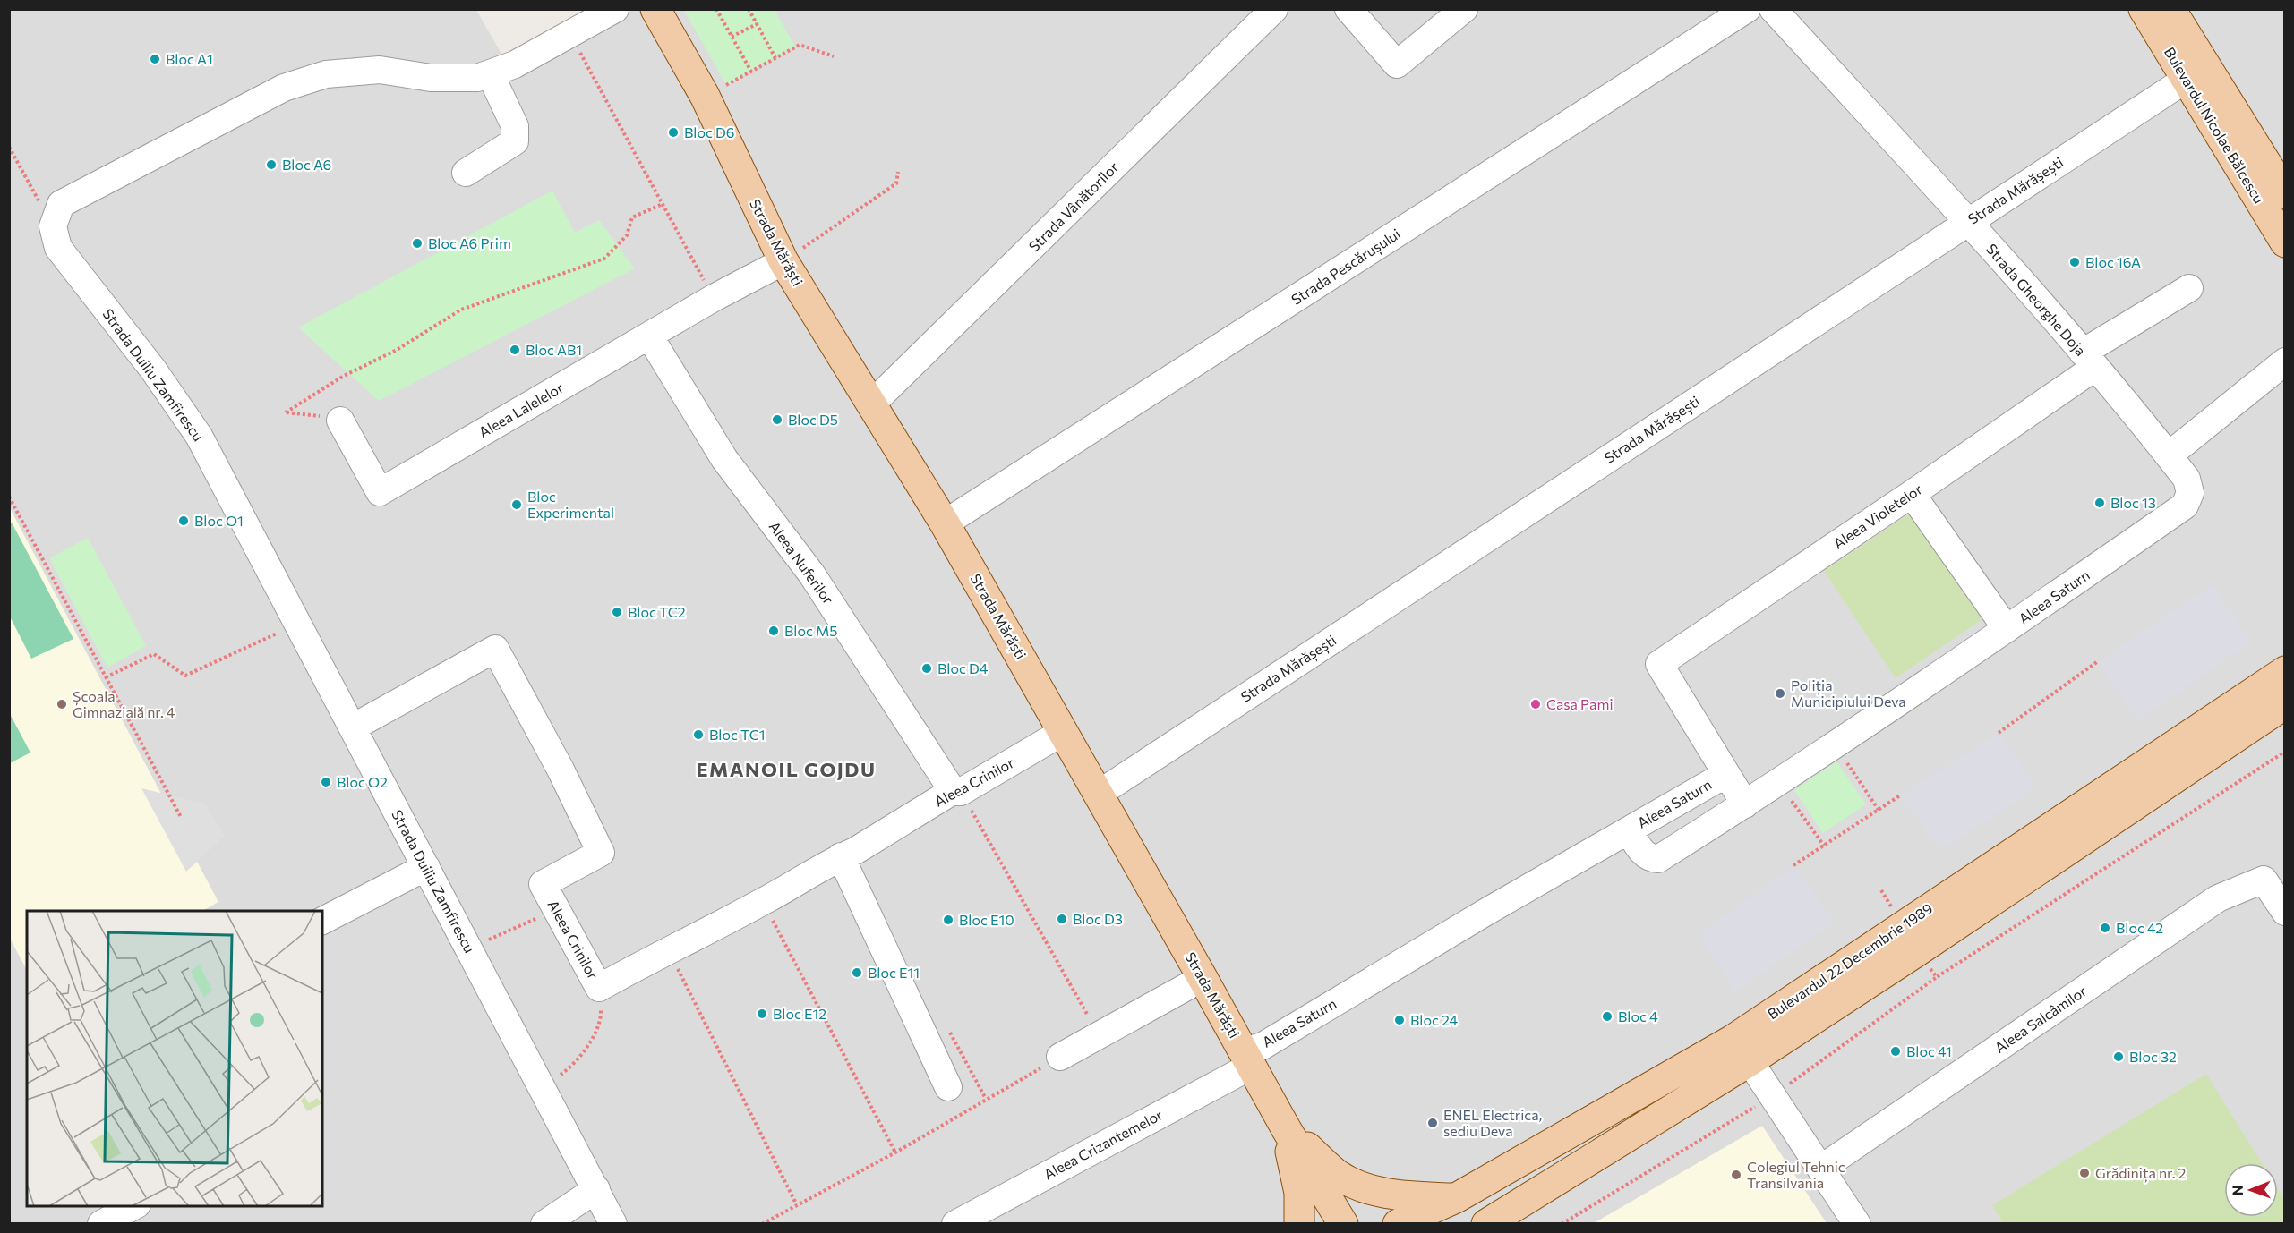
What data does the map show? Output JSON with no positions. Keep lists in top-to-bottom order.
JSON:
{
  "streets": {
    "main road": ["Bulevardul Nicolae Bălcescu", "Strada Mărăști", "Bulevardul 22 Decembrie 1989"],
    "street": [
      "Strada Mărășești",
      "Strada Vânătorilor",
      "Strada Pescărușului",
      "Strada Gheorghe Doja",
      "Strada Duiliu Zamfirescu",
      "Aleea Lalelelor",
      "Aleea Violetelor",
      "Aleea Nuferilor",
      "Aleea Saturn",
      "Aleea Crinilor",
      "Aleea Salcâmilor",
      "Aleea Crizantemelor"
    ]
  },
  "crossings": [
    ["Bulevardul Nicolae Bălcescu", "Strada Mărășești"],
    ["Strada Mărășești", "Strada Mărăști"],
    ["Strada Mărășești", "Strada Gheorghe Doja"],
    ["Strada Vânătorilor", "Strada Mărăști"],
    ["Strada Mărăști", "Strada Pescărușului"],
    ["Strada Mărăști", "Aleea Lalelelor"],
    ["Strada Mărăști", "Aleea Saturn"],
    ["Strada Mărăști", "Aleea Crinilor"],
    ["Strada Mărăști", "Aleea Crizantemelor"],
    ["Strada Gheorghe Doja", "Aleea Violetelor"],
    ["Strada Gheorghe Doja", "Aleea Saturn"],
    ["Strada Duiliu Zamfirescu", "Aleea Crinilor"],
    ["Aleea Lalelelor", "Aleea Nuferilor"],
    ["Aleea Violetelor", "Aleea Saturn"],
    ["Aleea Nuferilor", "Aleea Crinilor"],
    ["Aleea Saturn", "Aleea Crizantemelor"]
  ],
  "districts": ["EMANOIL GOJDU"],
  "places": [
    "Bloc A1",
    "Bloc D6",
    "Bloc A6",
    "Bloc A6 Prim",
    "Bloc 16A",
    "Bloc AB1",
    "Bloc D5",
    "Bloc 13",
    "Bloc Experimental",
    "Bloc O1",
    "Bloc TC2",
    "Bloc M5",
    "Bloc D4",
    "Poliția Municipiului Deva",
    "Școala Gimnazială nr. 4",
    "Casa Pami",
    "Bloc TC1",
    "Bloc O2",
    "Bloc D3",
    "Bloc E10",
    "Bloc 42",
    "Bloc E11",
    "Bloc E12",
    "Bloc 4",
    "Bloc 24",
    "Bloc 41",
    "Bloc 32",
    "ENEL Electrica, sediu Deva",
    "Grădinița nr. 2",
    "Colegiul Tehnic Transilvania"
  ],
  "north": "left"
}
